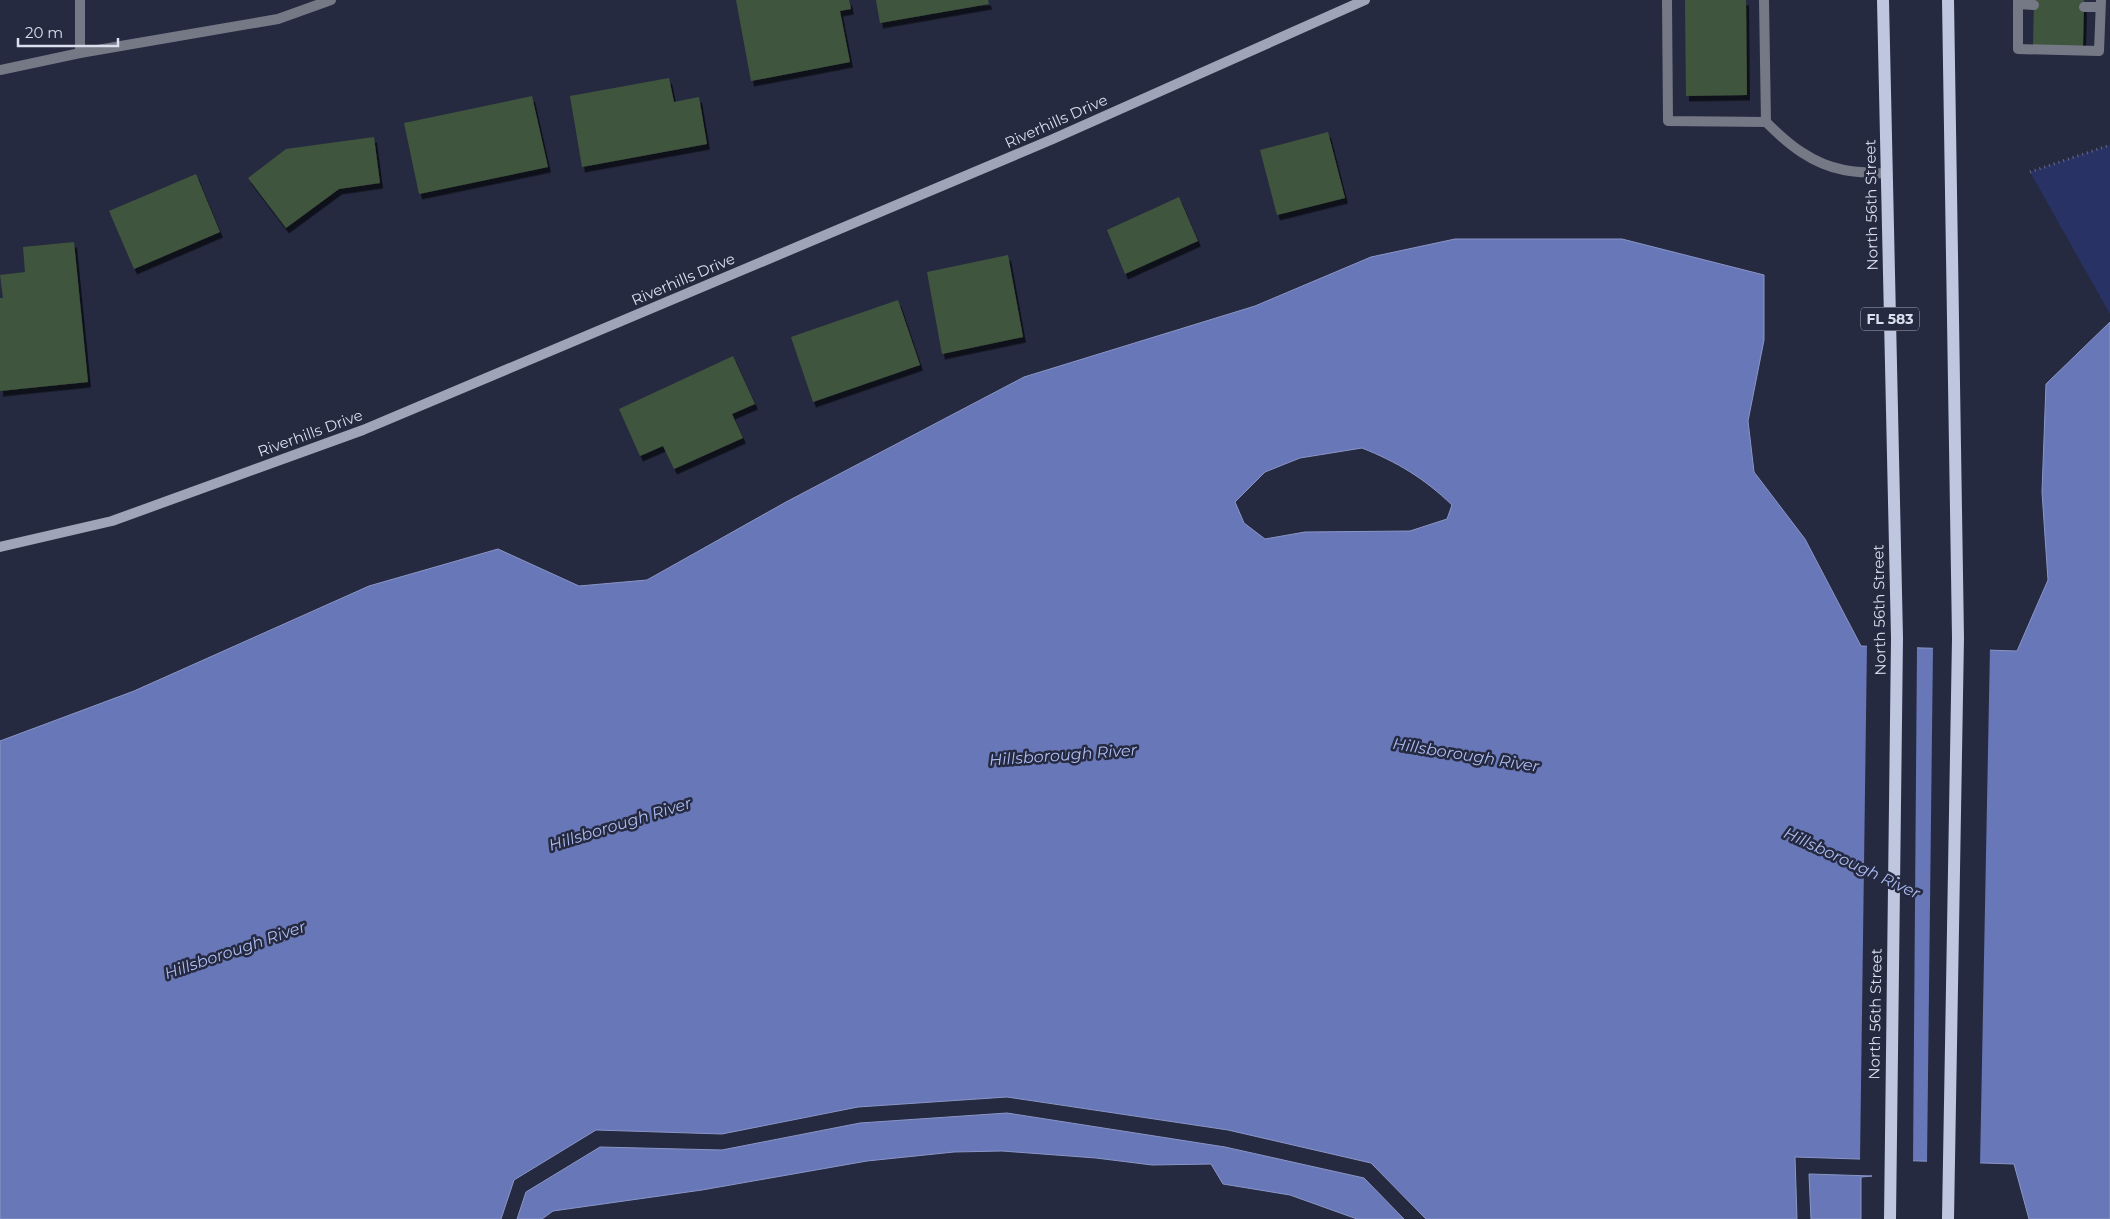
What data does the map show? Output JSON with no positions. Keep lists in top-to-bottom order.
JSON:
{
  "streets": {
    "main road": ["North 56th Street", "FL 583"],
    "street": ["Riverhills Drive"]
  },
  "water": ["Hillsborough River"],
  "scale_bar": "20 m"
}
